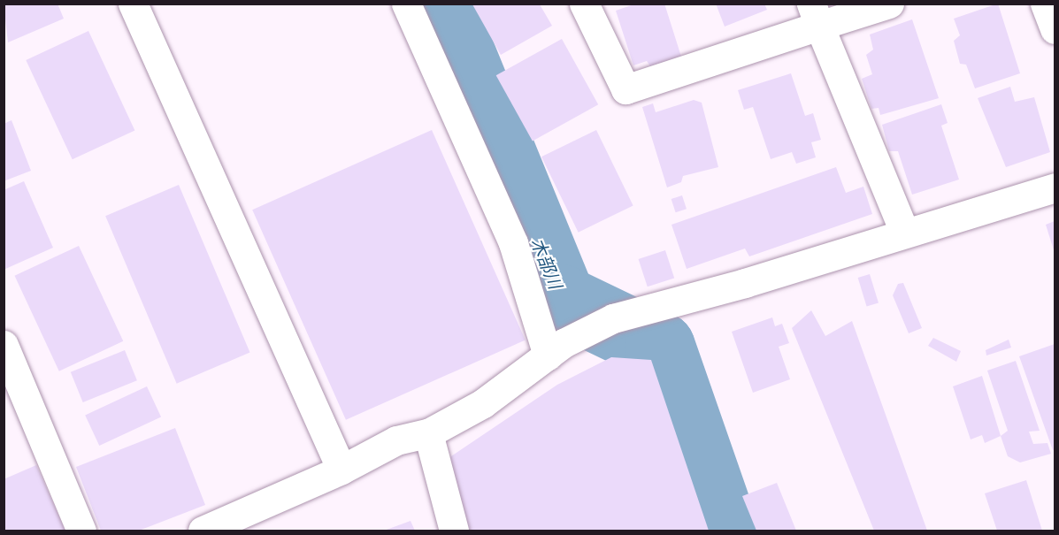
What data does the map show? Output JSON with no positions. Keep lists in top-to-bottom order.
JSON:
{
  "water": ["木部川"]
}
